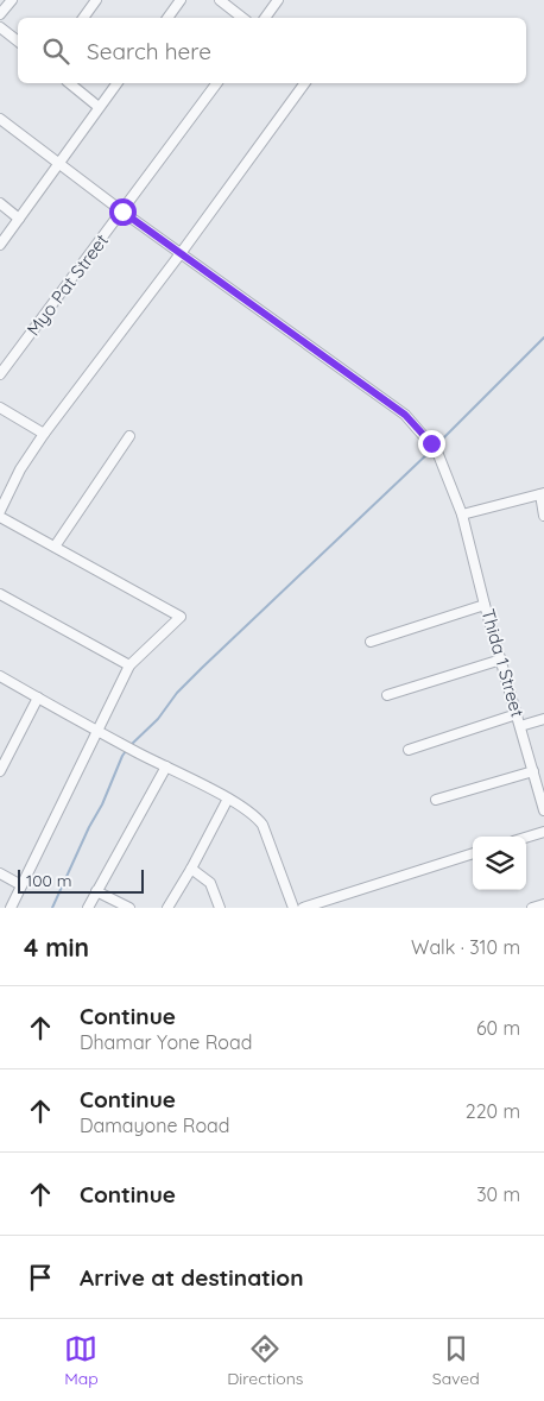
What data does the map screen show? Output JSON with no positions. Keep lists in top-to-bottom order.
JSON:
{
  "streets": {
    "street": ["Myo Pat Street", "Thida 1 Street"]
  },
  "scale_bar": "100 m",
  "page": {
    "search": "Search here",
    "scale": "100 m",
    "heading": ["4 min", "Walk · 310 m"],
    "list": [
      ["Continue", "Dhamar Yone Road", "60 m"],
      ["Continue", "Damayone Road", "220 m"],
      ["Continue", "30 m"],
      "Arrive at destination"
    ],
    "nav": ["Map", "Directions", "Saved"]
  }
}
